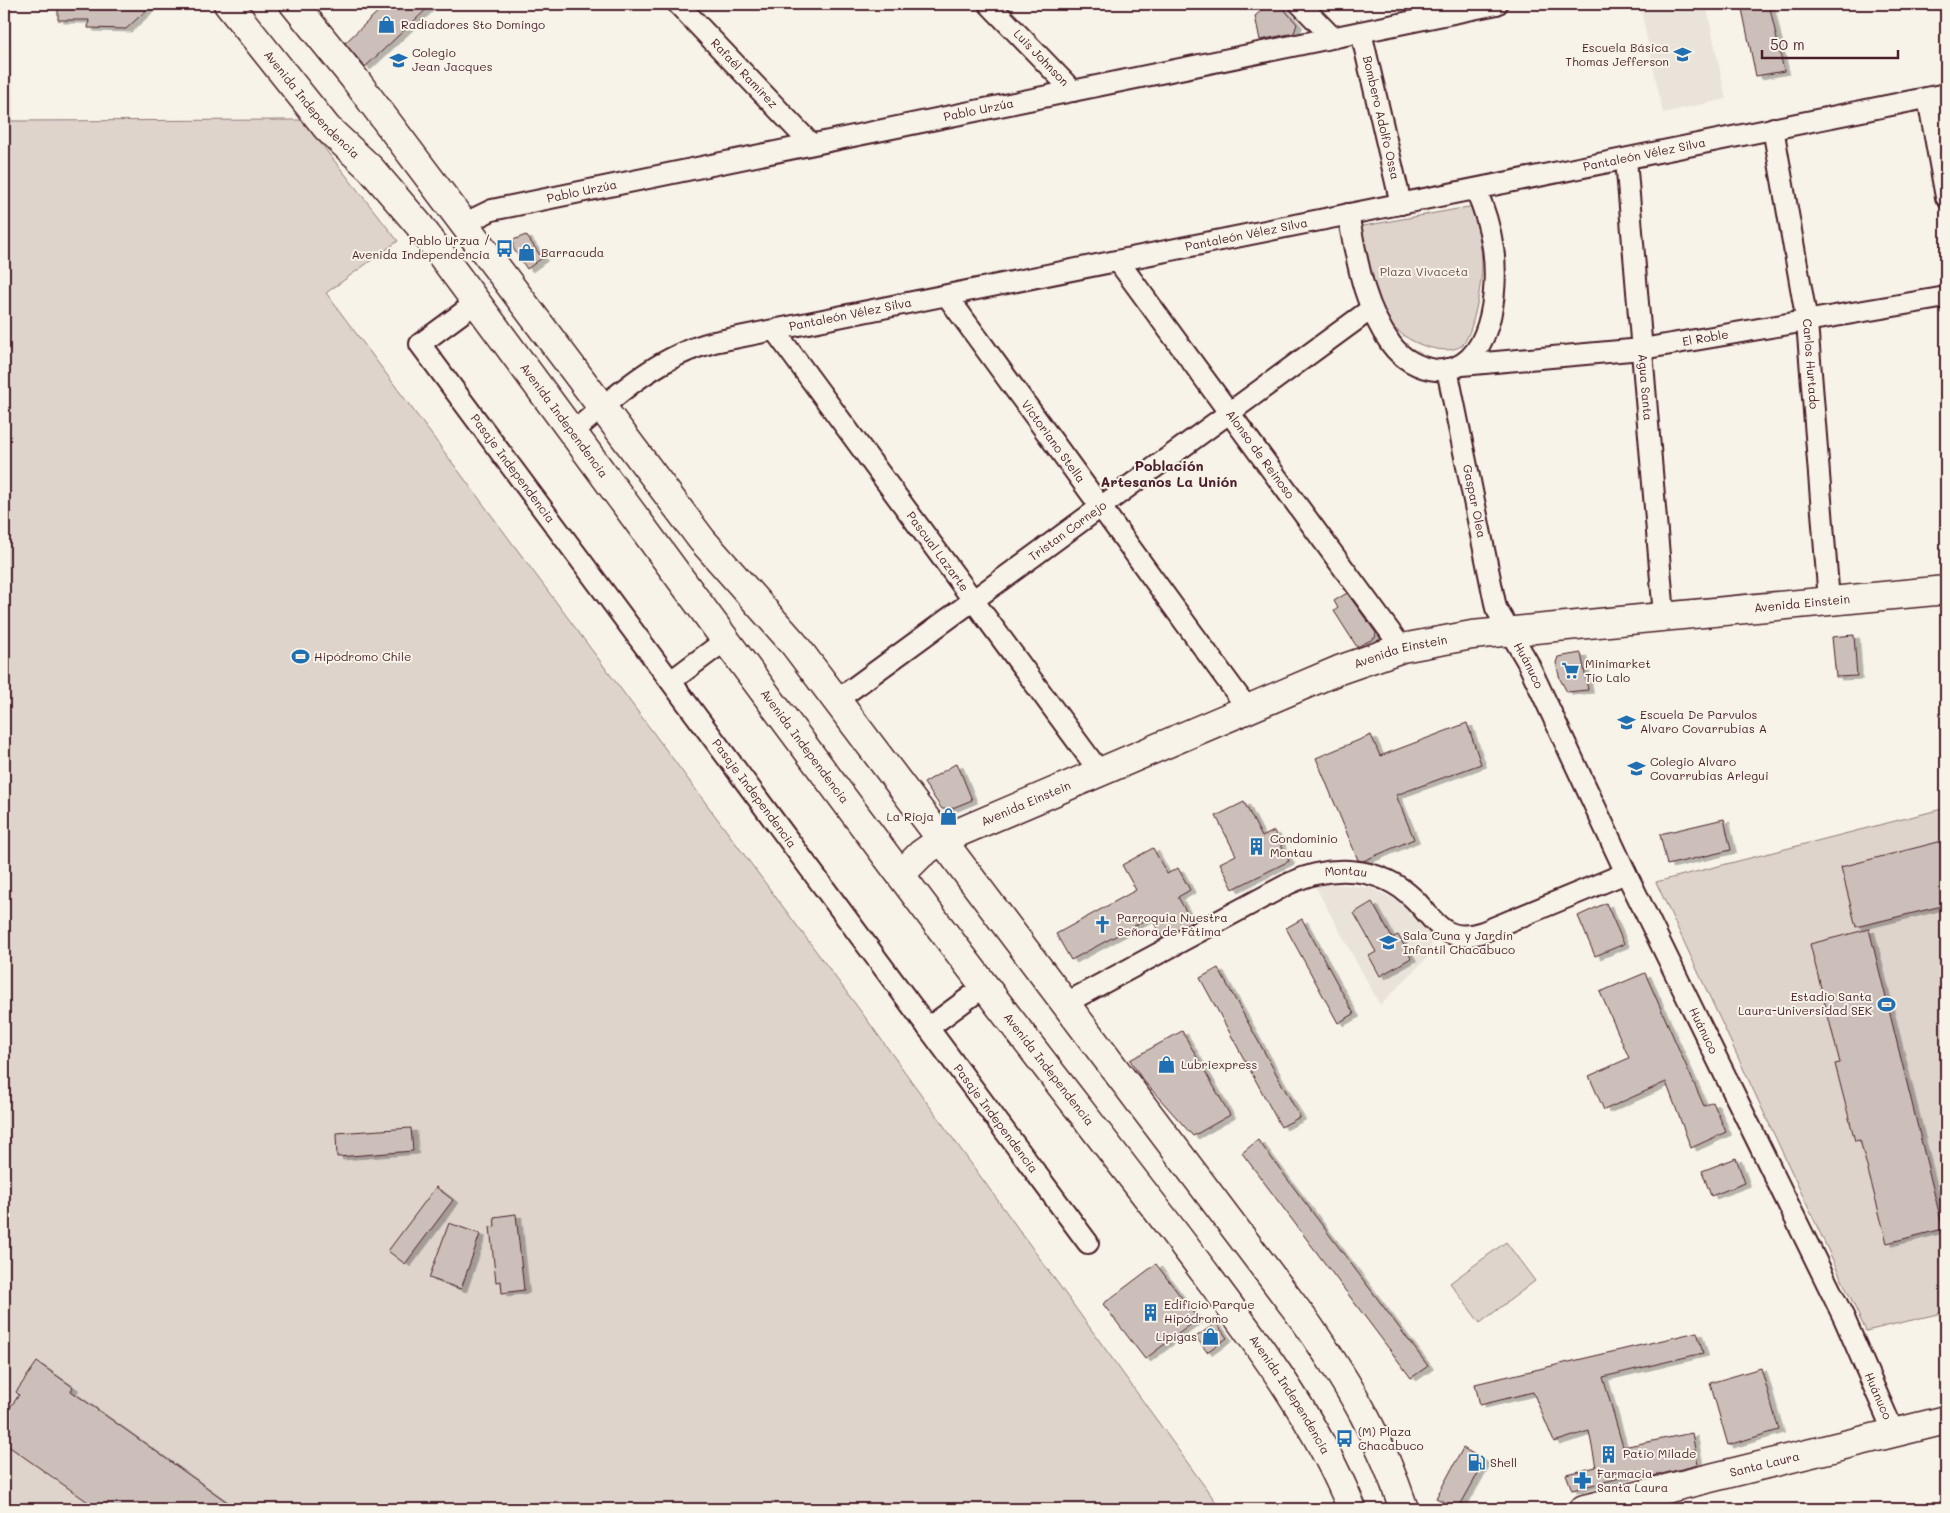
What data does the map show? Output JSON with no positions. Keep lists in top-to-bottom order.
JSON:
{
  "streets": {
    "main road": ["Avenida Independencia", "Avenida Einstein", "Santa Laura"],
    "street": [
      "Luis Johnson",
      "Rafaél Ramírez",
      "Pablo Urzúa",
      "Bombero Adolfo Ossa",
      "Pantaleón Vélez Silva",
      "El Roble",
      "Carlos Hurtado",
      "Agua Santa",
      "Victoriano Stella",
      "Alonso de Reinoso",
      "Pasaje Independencia",
      "Gaspar Olea",
      "Tristan Cornejo",
      "Pascual Lazarte",
      "Huánuco",
      "Montau"
    ]
  },
  "crossings": [
    ["Luis Johnson", "Pablo Urzúa"],
    ["Rafaél Ramírez", "Pablo Urzúa"],
    ["Avenida Independencia", "Pantaleón Vélez Silva"],
    ["Avenida Independencia", "Pasaje Independencia"],
    ["Avenida Independencia", "Avenida Einstein"],
    ["Pablo Urzúa", "Bombero Adolfo Ossa"],
    ["Bombero Adolfo Ossa", "Pantaleón Vélez Silva"],
    ["Bombero Adolfo Ossa", "El Roble"],
    ["Bombero Adolfo Ossa", "Gaspar Olea"],
    ["Bombero Adolfo Ossa", "Tristan Cornejo"],
    ["Pantaleón Vélez Silva", "El Roble"],
    ["Pantaleón Vélez Silva", "Carlos Hurtado"],
    ["Pantaleón Vélez Silva", "Agua Santa"],
    ["Pantaleón Vélez Silva", "Victoriano Stella"],
    ["Pantaleón Vélez Silva", "Alonso de Reinoso"],
    ["Pantaleón Vélez Silva", "Gaspar Olea"],
    ["Pantaleón Vélez Silva", "Tristan Cornejo"],
    ["Pantaleón Vélez Silva", "Pascual Lazarte"],
    ["El Roble", "Carlos Hurtado"],
    ["El Roble", "Agua Santa"],
    ["El Roble", "Gaspar Olea"],
    ["El Roble", "Tristan Cornejo"],
    ["Carlos Hurtado", "Avenida Einstein"],
    ["Agua Santa", "Avenida Einstein"],
    ["Victoriano Stella", "Tristan Cornejo"],
    ["Victoriano Stella", "Avenida Einstein"],
    ["Alonso de Reinoso", "Tristan Cornejo"],
    ["Alonso de Reinoso", "Avenida Einstein"],
    ["Gaspar Olea", "Tristan Cornejo"],
    ["Gaspar Olea", "Avenida Einstein"],
    ["Gaspar Olea", "Huánuco"],
    ["Tristan Cornejo", "Pascual Lazarte"],
    ["Pascual Lazarte", "Avenida Einstein"],
    ["Avenida Einstein", "Huánuco"],
    ["Huánuco", "Montau"],
    ["Huánuco", "Santa Laura"]
  ],
  "districts": ["Población Artesanos La Unión"],
  "parks": ["Plaza Vivaceta"],
  "places": {
    "shop": [
      "Radiadores Sto Domingo",
      "Barracuda",
      "La Rioja",
      "Lubriexpress",
      "Lipigas"
    ],
    "school or university": [
      "Escuela Básica Thomas Jefferson",
      "Colegio Jean Jacques",
      "Escuela De Parvulos Alvaro Covarrubias A",
      "Colegio Alvaro Covarrubias Arlegui",
      "Sala Cuna y Jardín Infantil Chacabuco"
    ],
    "bus stop": ["Pablo Urzua / Avenida Independencia", "(M) Plaza Chacabuco"],
    "sports": ["Hipódromo Chile", "Estadio Santa Laura-Universidad SEK"],
    "supermarket": ["Minimarket Tio Lalo"],
    "building": ["Condominio Montau", "Edificio Parque Hipódromo", "Patio Milade"],
    "church": ["Parroquia Nuestra Señora de Fátima"],
    "fuel station": ["Shell"],
    "pharmacy": ["Farmacia Santa Laura"]
  },
  "scale_bar": "50 m"
}
